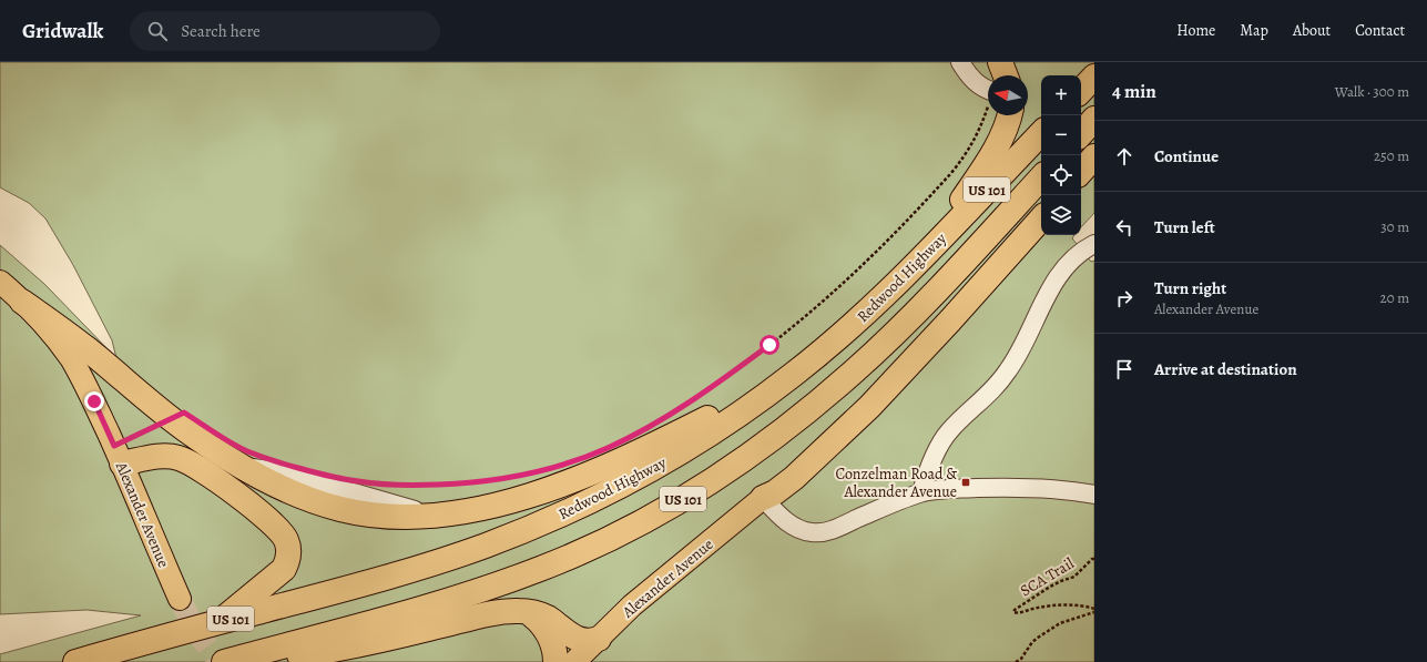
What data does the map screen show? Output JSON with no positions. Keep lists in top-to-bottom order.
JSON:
{
  "streets": {
    "highway": ["US 101", "Redwood Highway"],
    "main road": ["Alexander Avenue"],
    "path": ["SCA Trail"]
  },
  "places": {
    "transit": ["Conzelman Road & Alexander Avenue"]
  },
  "north": "left",
  "page": {
    "header": "Gridwalk",
    "search": "Search here",
    "nav": [
      "Home",
      "Map",
      "About",
      "Contact"
    ],
    "heading": ["4 min", "Walk · 300 m"],
    "map_buttons": ["+", "−"],
    "list": [
      ["Continue", "250 m"],
      ["Turn left", "30 m"],
      ["Turn right", "Alexander Avenue", "20 m"],
      "Arrive at destination"
    ]
  }
}
